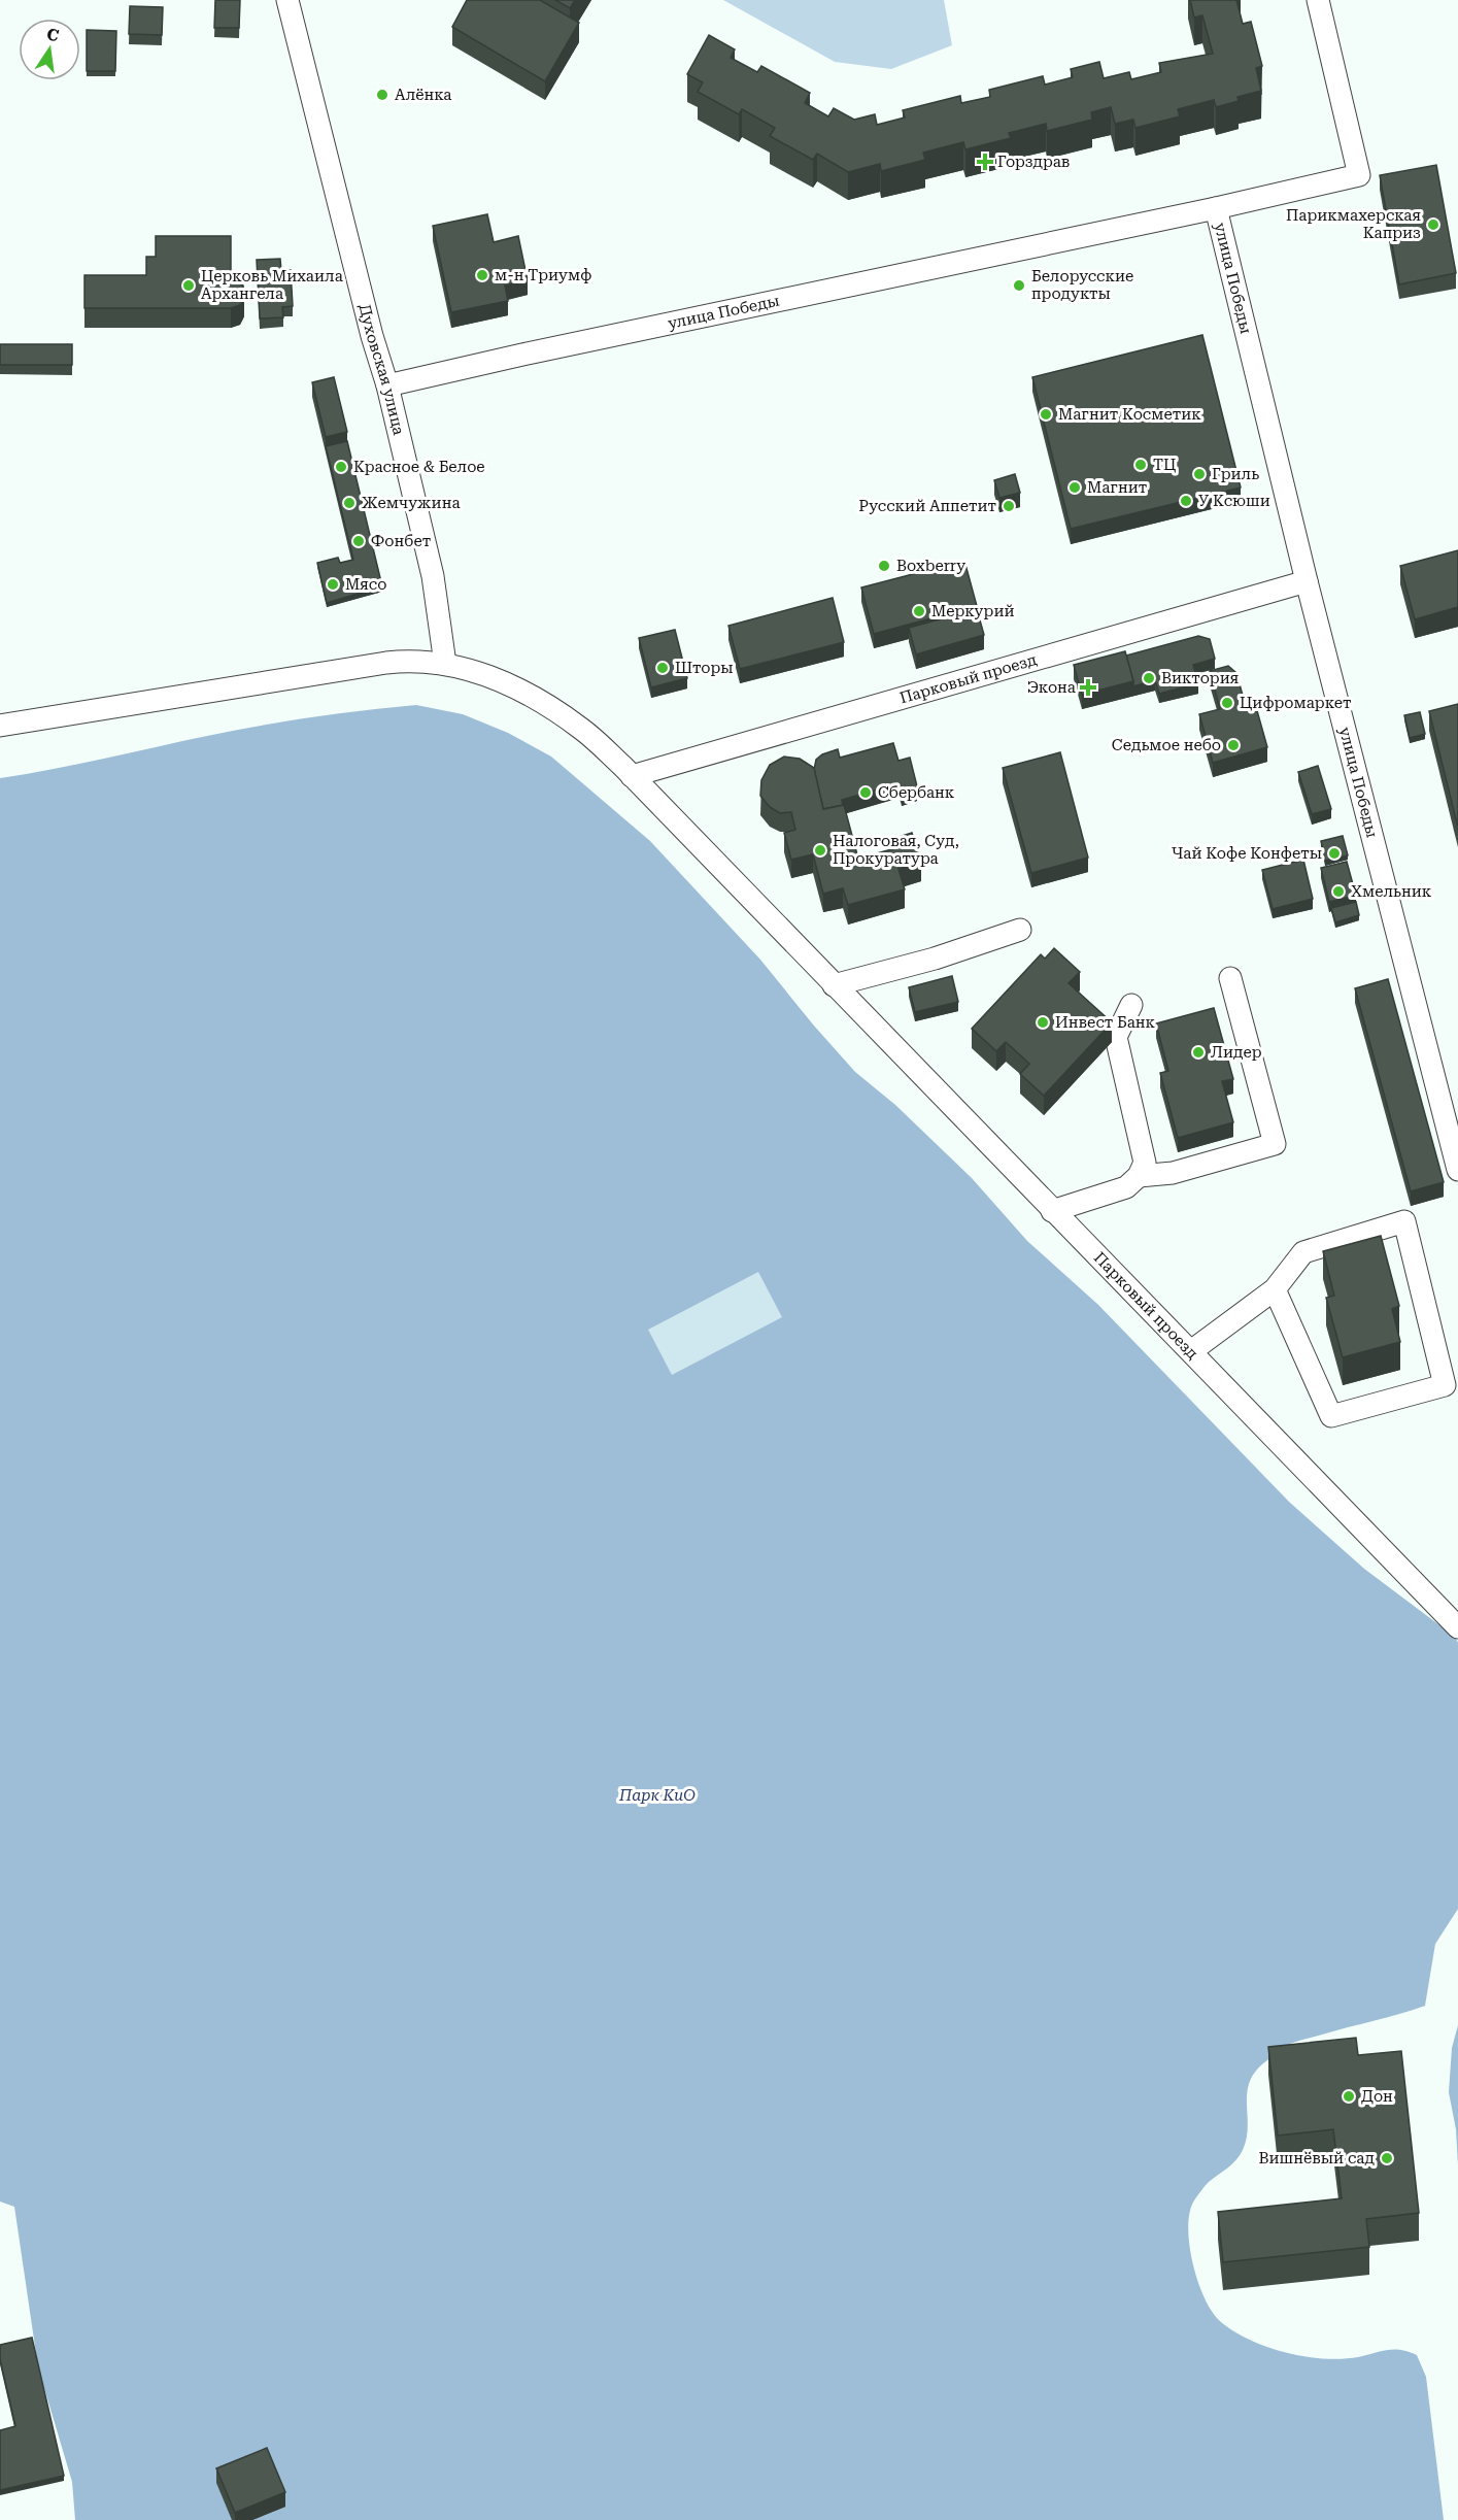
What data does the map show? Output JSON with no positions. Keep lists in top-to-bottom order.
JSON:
{
  "streets": {
    "street": ["улица Победы", "Духовская улица", "Парковый проезд"]
  },
  "crossings": [
    ["улица Победы", "Духовская улица"],
    ["улица Победы", "Парковый проезд"],
    ["Духовская улица", "Парковый проезд"]
  ],
  "parks": ["Парк КиО"],
  "places": {
    "other": [
      "Алёнка",
      "Парикмахерская Каприз",
      "м-н Триумф",
      "Церковь Михаила Архангела",
      "Белорусские продукты",
      "Магнит Косметик",
      "ТЦ",
      "Красное & Белое",
      "Гриль",
      "Магнит",
      "У Ксюши",
      "Жемчужина",
      "Русский Аппетит",
      "Фонбет",
      "Boxberry",
      "Мясо",
      "Меркурий",
      "Шторы",
      "Виктория",
      "Цифромаркет",
      "Седьмое небо",
      "Сбербанк",
      "Налоговая, Суд, Прокуратура",
      "Чай Кофе Конфеты",
      "Хмельник",
      "Инвест Банк",
      "Лидер",
      "Дон",
      "Вишнёвый сад"
    ],
    "health": ["Горздрав", "Экона"]
  },
  "north": "top"
}
